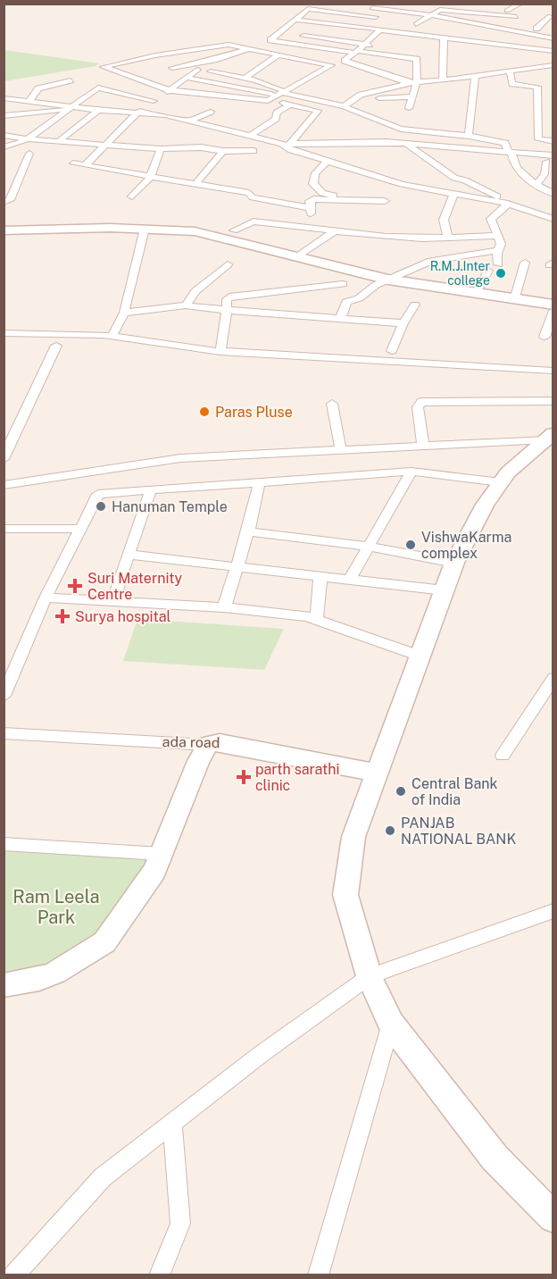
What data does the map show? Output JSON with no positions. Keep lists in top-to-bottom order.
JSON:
{
  "streets": {
    "main road": ["ada road"]
  },
  "parks": ["Ram Leela Park"],
  "places": {
    "other": [
      "R.M.J.Inter college",
      "Paras Pluse",
      "Hanuman Temple",
      "VishwaKarma complex",
      "Central Bank of India",
      "PANJAB NATIONAL BANK"
    ],
    "health": ["Suri Maternity Centre", "Surya hospital", "parth sarathi clinic"]
  }
}
